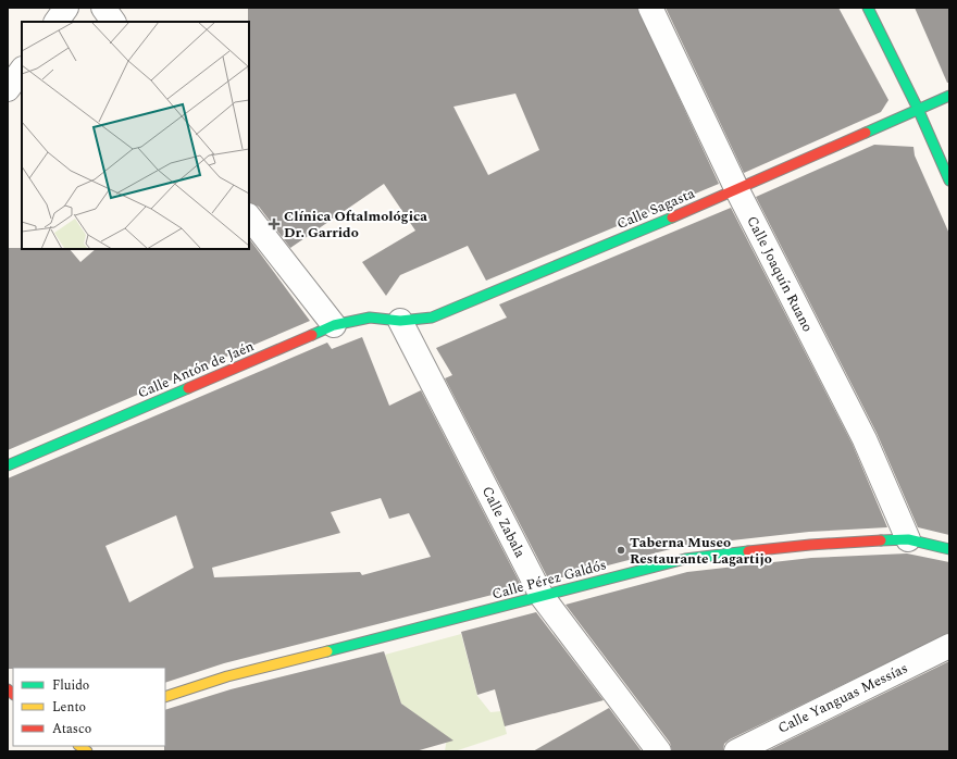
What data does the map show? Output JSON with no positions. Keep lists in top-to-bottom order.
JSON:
{
  "streets": {
    "street": [
      "Calle Sagasta",
      "Calle Joaquín Ruano",
      "Calle Antón de Jaén",
      "Calle Zabala",
      "Calle Pérez Galdós",
      "Calle Yanguas Messías"
    ]
  },
  "crossings": [
    ["Calle Sagasta", "Calle Joaquín Ruano"],
    ["Calle Sagasta", "Calle Antón de Jaén"],
    ["Calle Sagasta", "Calle Zabala"],
    ["Calle Joaquín Ruano", "Calle Pérez Galdós"],
    ["Calle Antón de Jaén", "Calle Zabala"],
    ["Calle Zabala", "Calle Pérez Galdós"]
  ],
  "places": {
    "health": ["Clínica Oftalmológica Dr. Garrido"],
    "other": ["Taberna Museo Restaurante Lagartijo"]
  },
  "legend": ["Fluido", "Lento", "Atasco"]
}
